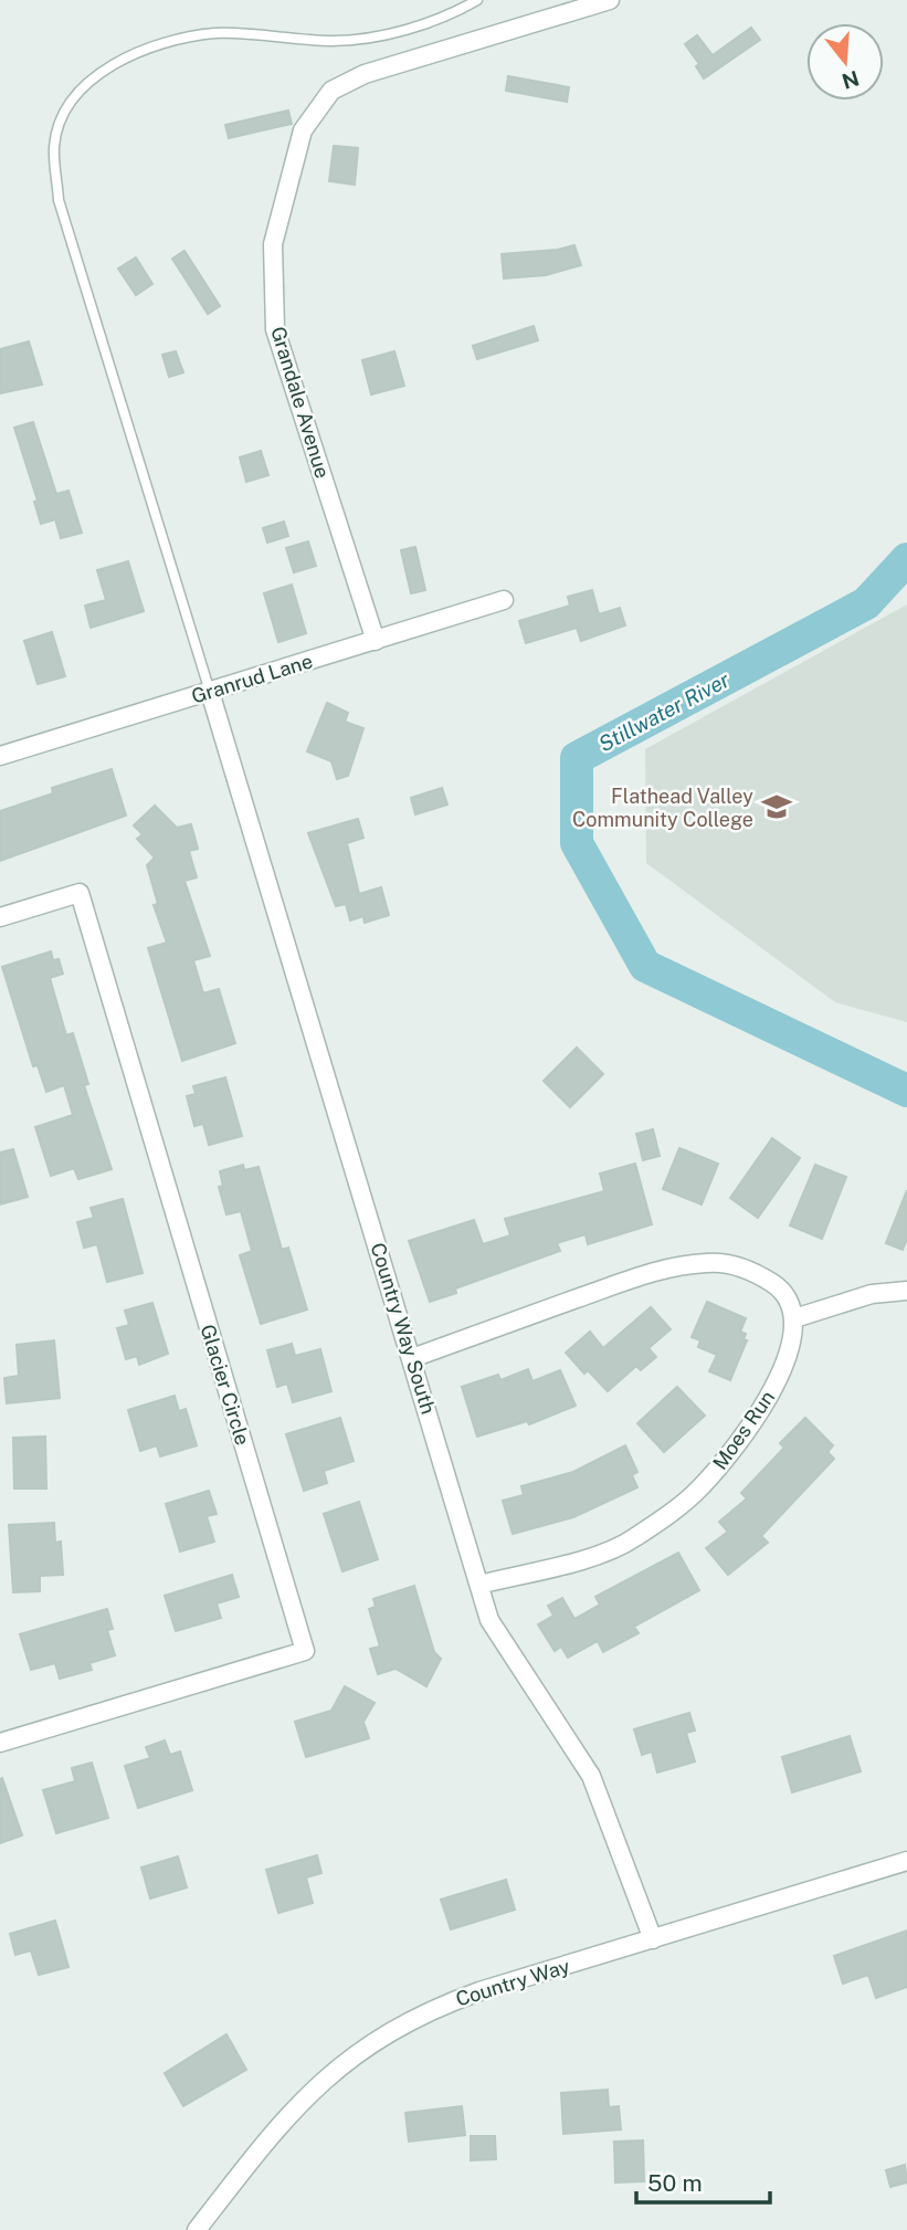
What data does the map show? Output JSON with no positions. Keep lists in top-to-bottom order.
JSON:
{
  "streets": {
    "street": [
      "Grandale Avenue",
      "Granrud Lane",
      "Country Way South",
      "Glacier Circle",
      "Moes Run",
      "Country Way"
    ]
  },
  "crossings": [
    ["Grandale Avenue", "Granrud Lane"],
    ["Granrud Lane", "Country Way South"],
    ["Country Way South", "Moes Run"],
    ["Country Way South", "Country Way"]
  ],
  "water": ["Stillwater River"],
  "places": {
    "school or university": ["Flathead Valley Community College"]
  },
  "scale_bar": "50 m",
  "north": "bottom"
}
